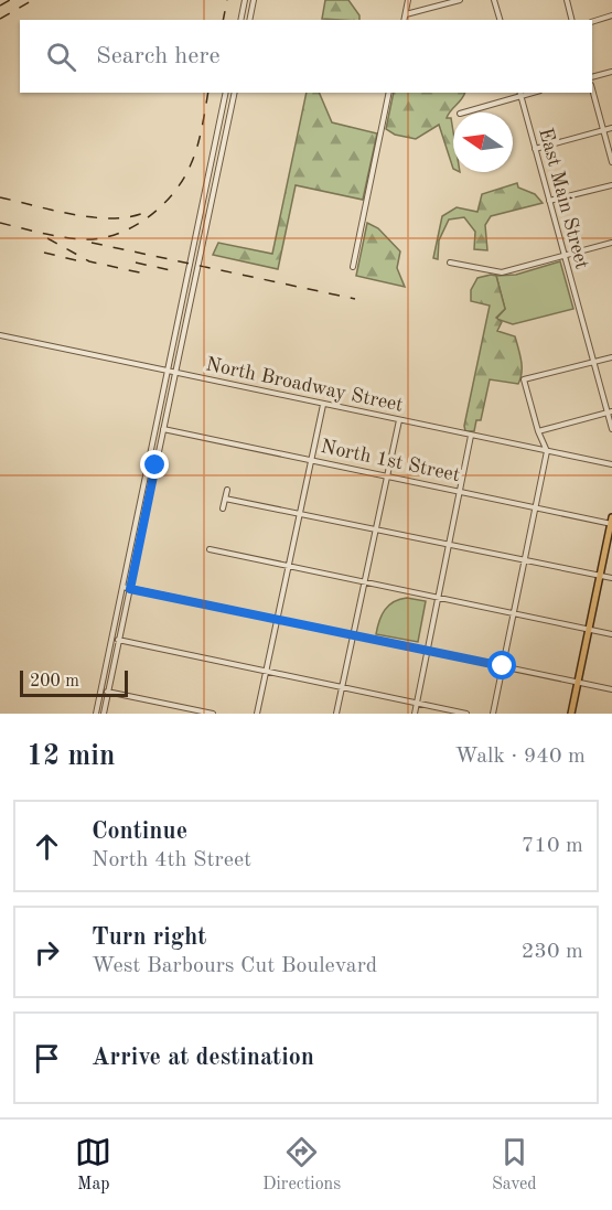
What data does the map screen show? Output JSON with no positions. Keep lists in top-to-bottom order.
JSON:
{
  "streets": {
    "street": ["East Main Street", "North Broadway Street", "North 1st Street"]
  },
  "scale_bar": "200 m",
  "north": "left",
  "page": {
    "search": "Search here",
    "scale": "200 m",
    "heading": ["12 min", "Walk · 940 m"],
    "list": [
      ["Continue", "North 4th Street", "710 m"],
      ["Turn right", "West Barbours Cut Boulevard", "230 m"],
      "Arrive at destination"
    ],
    "nav": ["Map", "Directions", "Saved"]
  }
}
